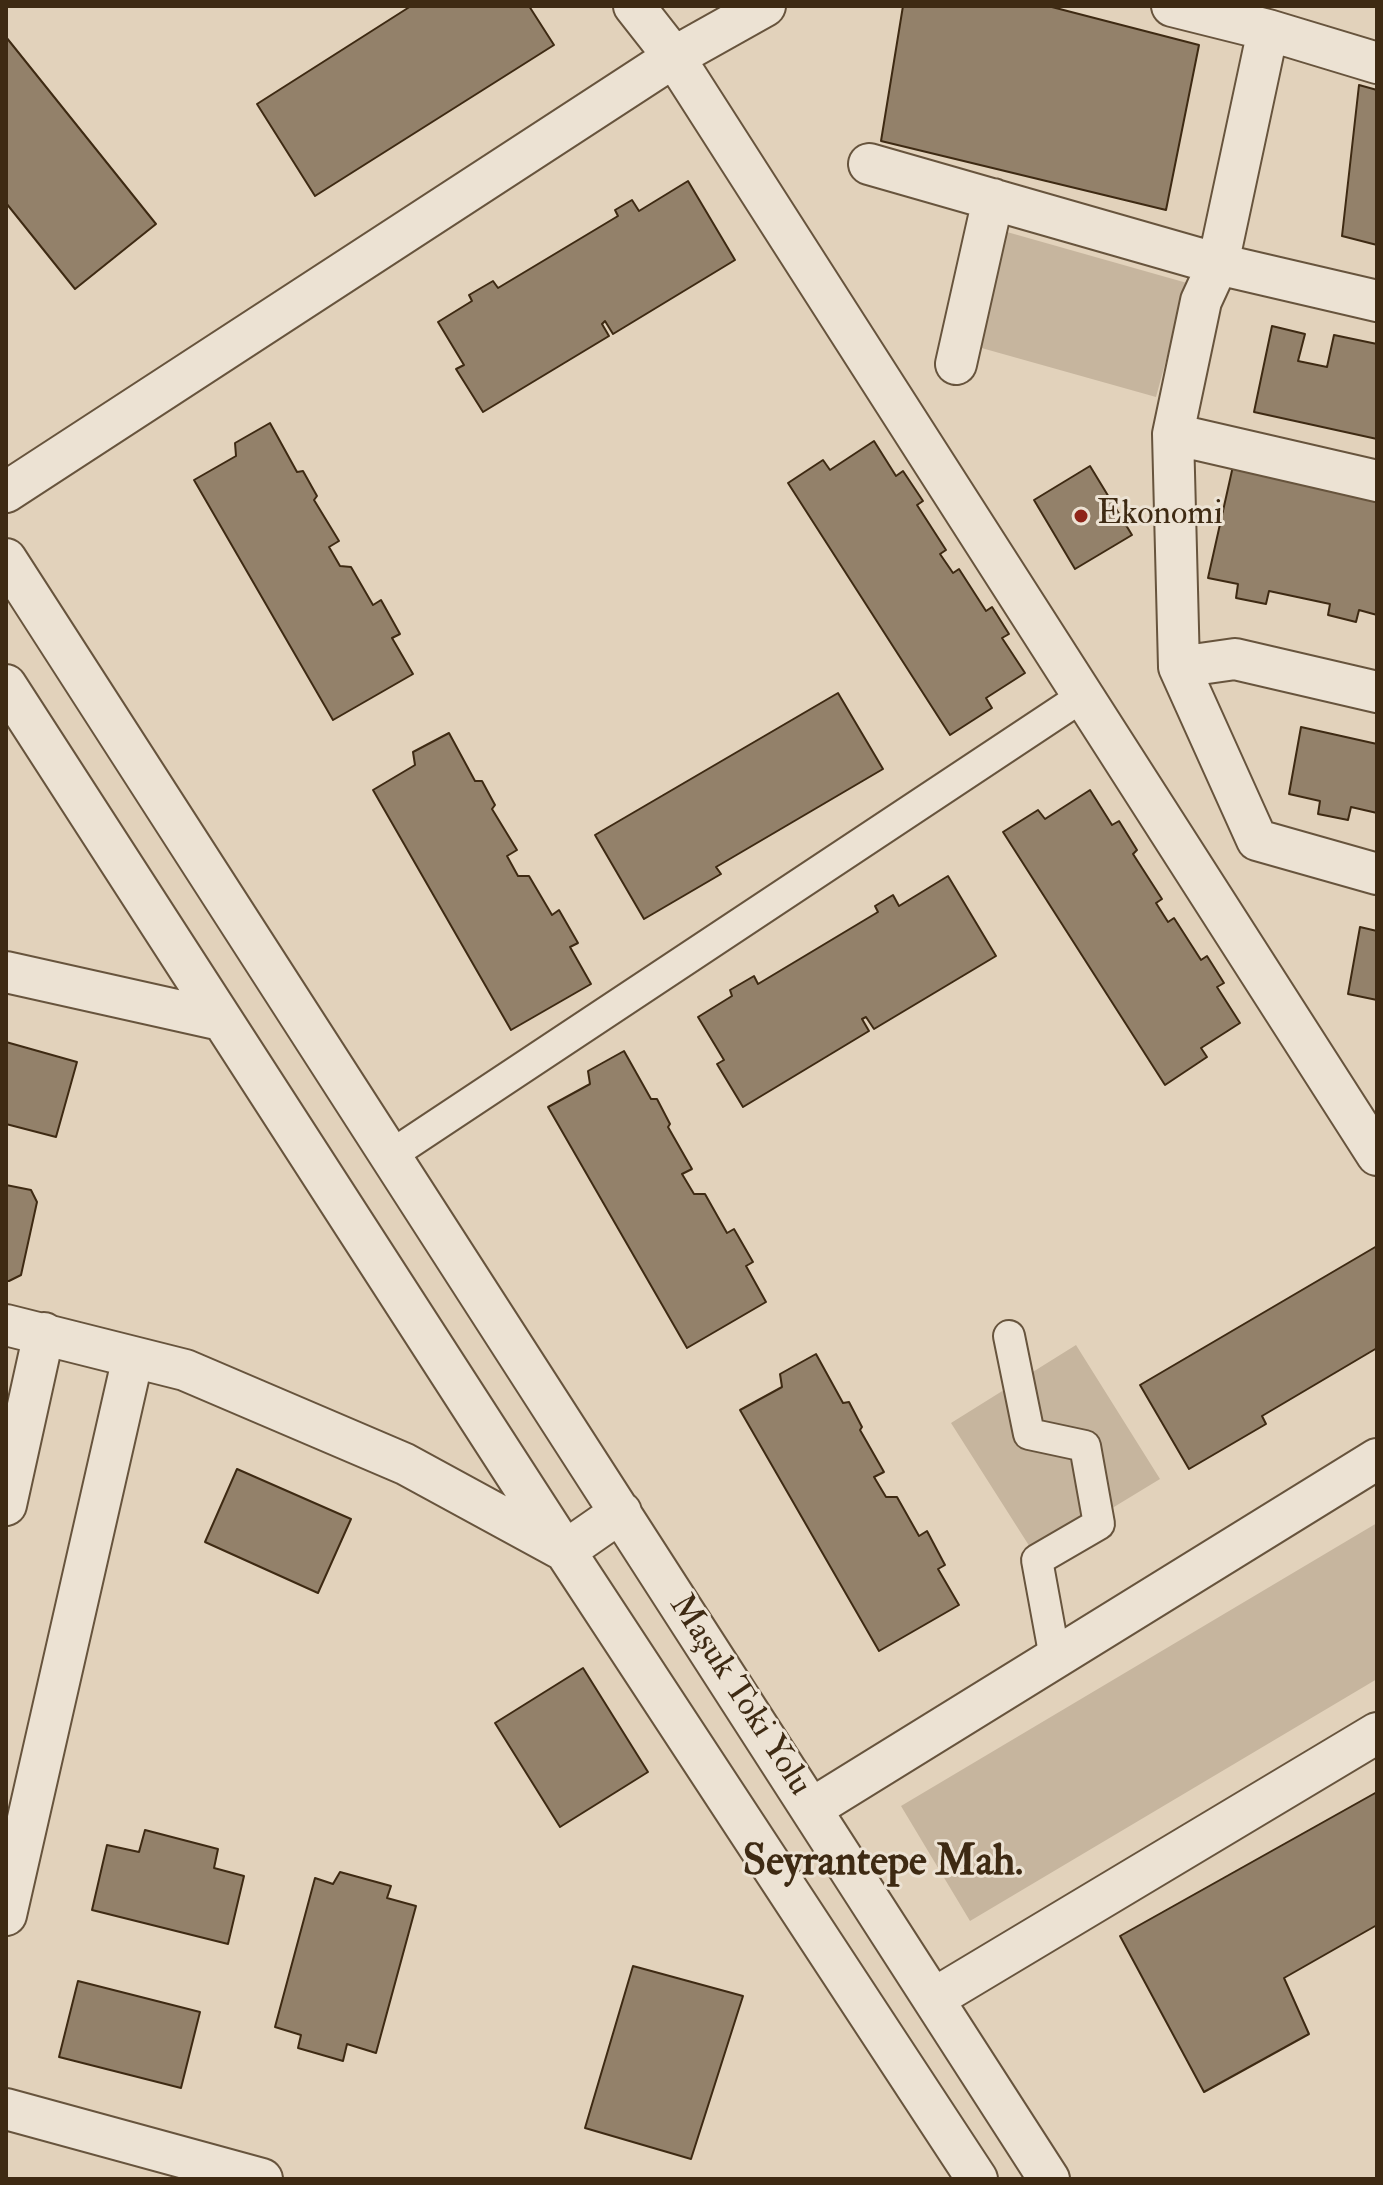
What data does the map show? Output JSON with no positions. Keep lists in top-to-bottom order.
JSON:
{
  "streets": {
    "street": ["Maşuk Toki Yolu"]
  },
  "districts": ["Seyrantepe Mah."],
  "places": ["Ekonomi"]
}
